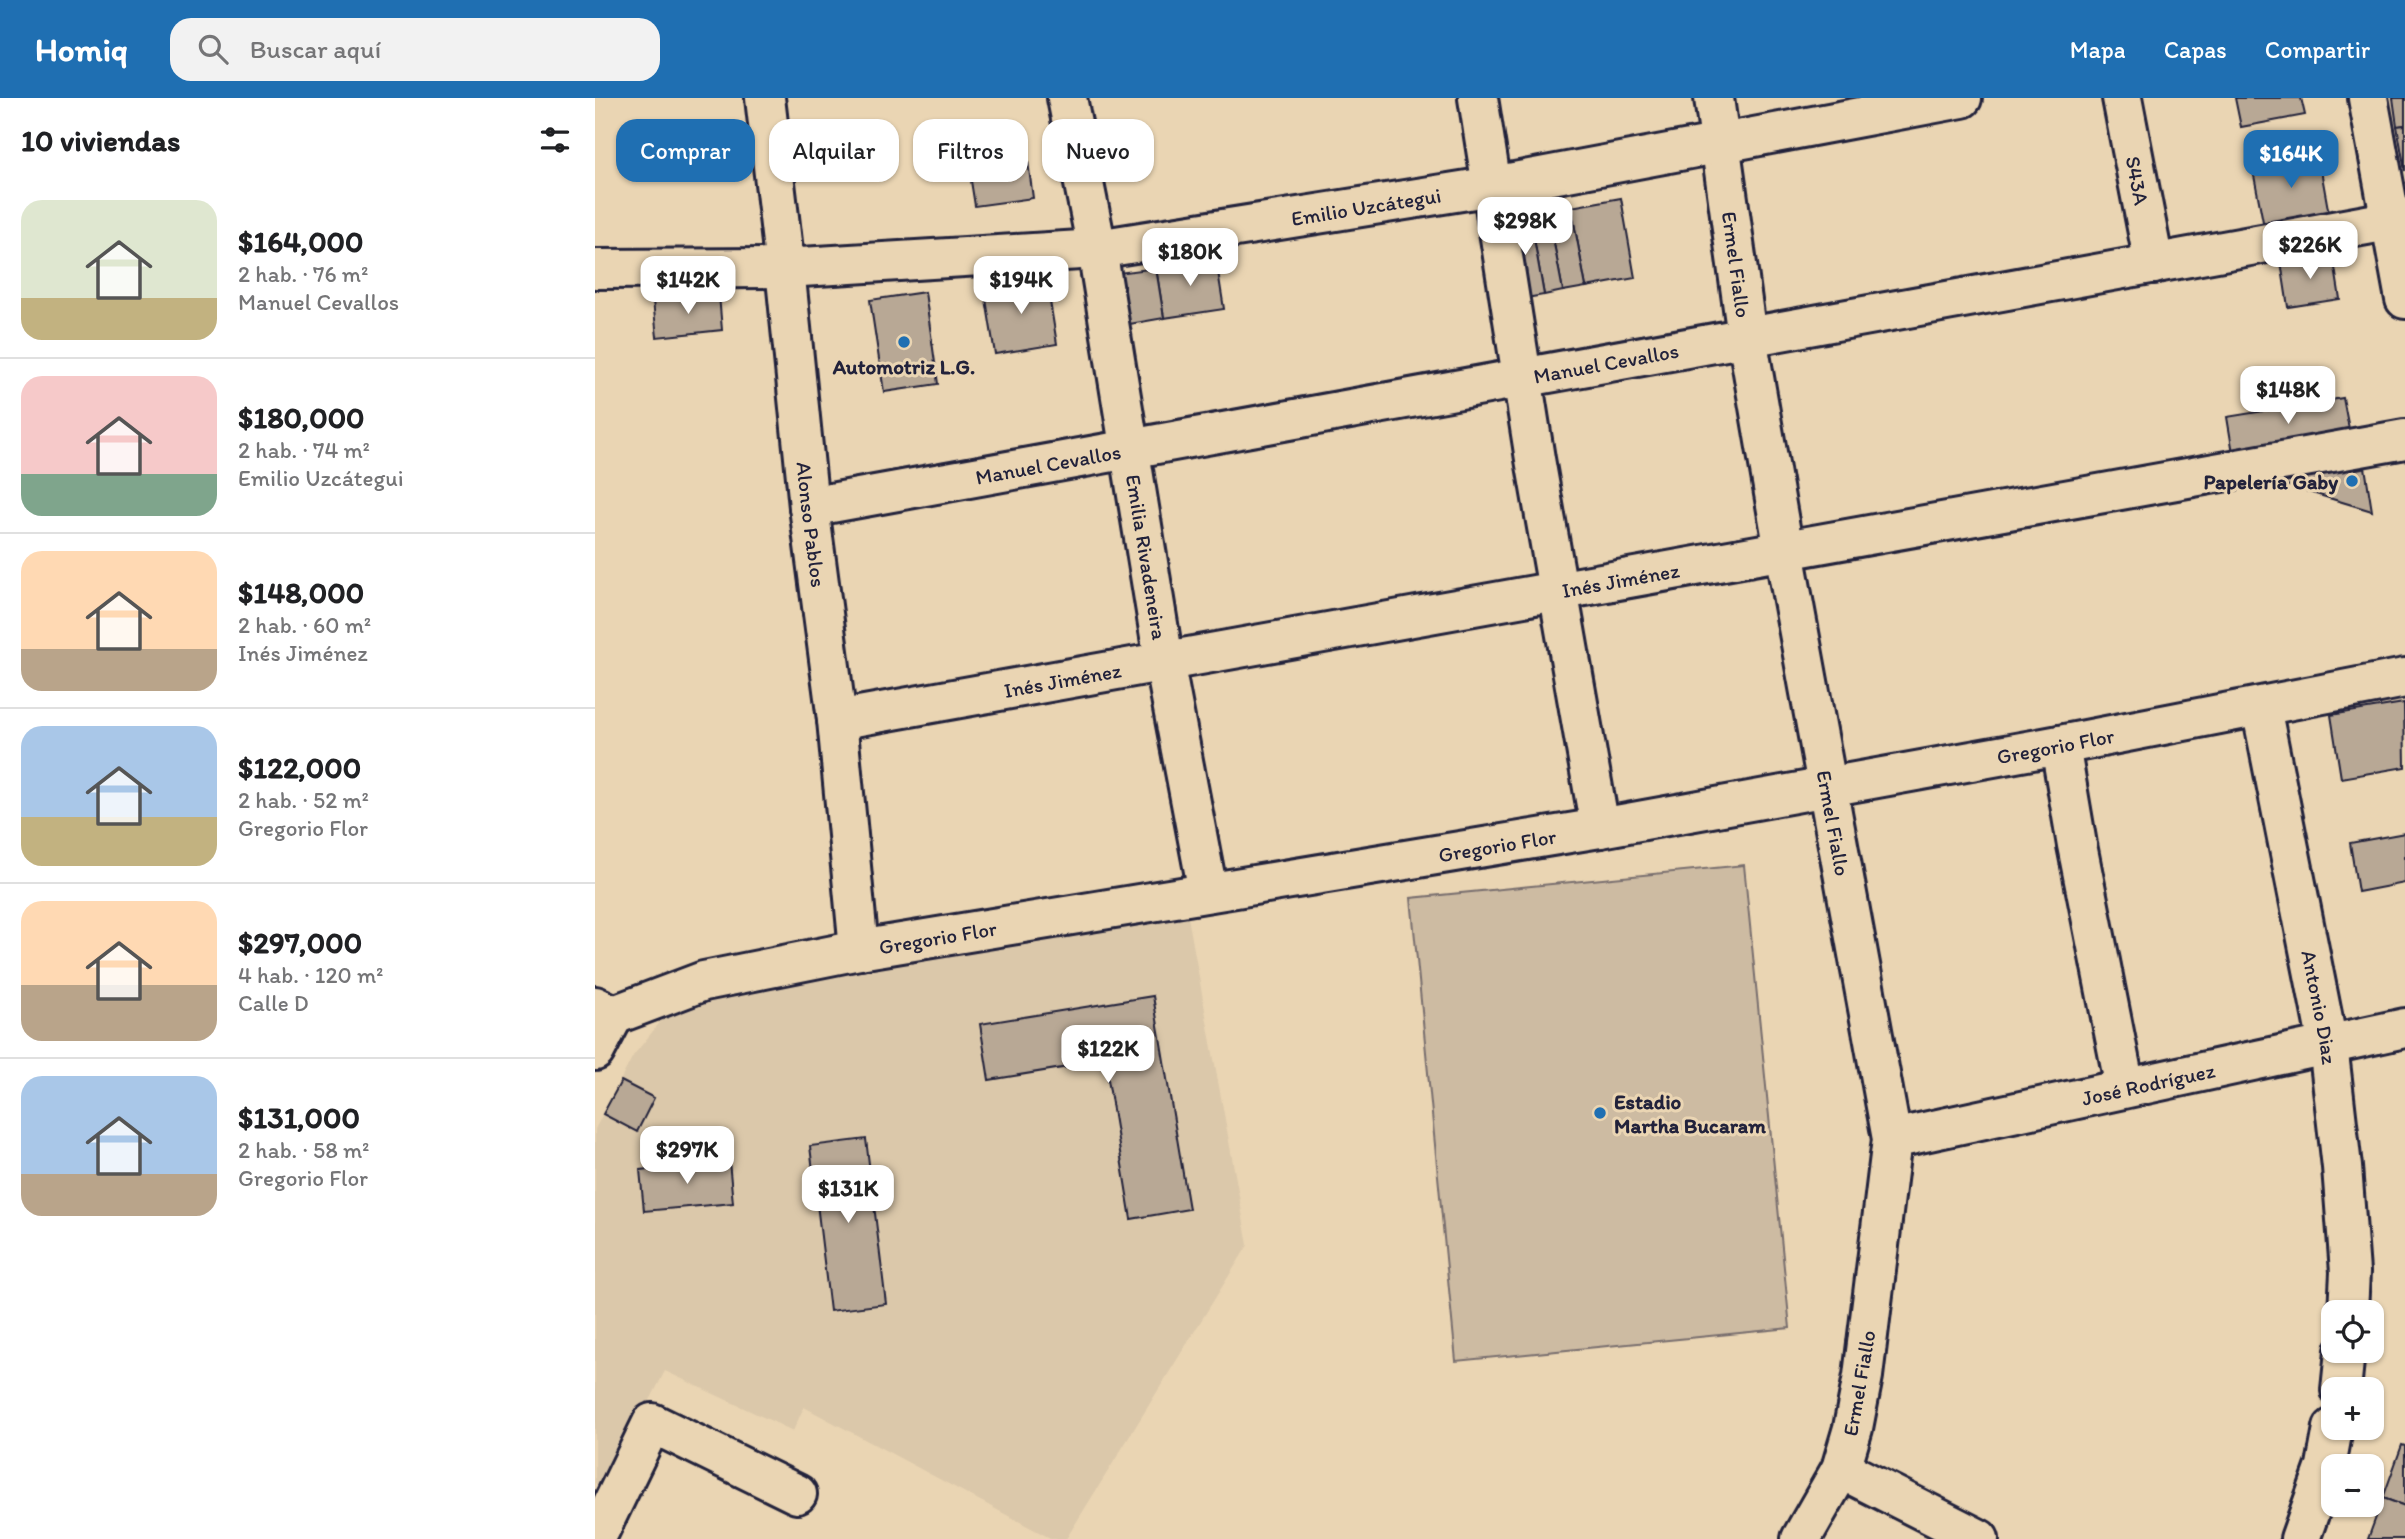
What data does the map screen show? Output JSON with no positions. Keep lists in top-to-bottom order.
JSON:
{
  "streets": {
    "street": [
      "S43A",
      "Emilio Uzcátegui",
      "Ermel Fiallo",
      "Manuel Cevallos",
      "Alonso Pablos",
      "Emilia Rivadeneira",
      "Inés Jiménez",
      "Gregorio Flor",
      "Antonio Diaz",
      "José Rodríguez"
    ]
  },
  "crossings": [
    ["S43A", "Manuel Cevallos"],
    ["Emilio Uzcátegui", "Ermel Fiallo"],
    ["Emilio Uzcátegui", "Alonso Pablos"],
    ["Emilio Uzcátegui", "Emilia Rivadeneira"],
    ["Ermel Fiallo", "Manuel Cevallos"],
    ["Ermel Fiallo", "Inés Jiménez"],
    ["Ermel Fiallo", "Gregorio Flor"],
    ["Ermel Fiallo", "José Rodríguez"],
    ["Manuel Cevallos", "Alonso Pablos"],
    ["Manuel Cevallos", "Emilia Rivadeneira"],
    ["Alonso Pablos", "Inés Jiménez"],
    ["Alonso Pablos", "Gregorio Flor"],
    ["Emilia Rivadeneira", "Inés Jiménez"],
    ["Emilia Rivadeneira", "Gregorio Flor"],
    ["Gregorio Flor", "Antonio Diaz"],
    ["Antonio Diaz", "José Rodríguez"]
  ],
  "places": ["Automotriz L.G.", "Papelería Gaby", "Estadio Martha Bucaram"],
  "page": {
    "header": "Homiq",
    "search": "Buscar aquí",
    "nav": ["Mapa", "Capas", "Compartir"],
    "heading": "10 viviendas",
    "chip": [
      "Comprar",
      "Alquilar",
      "Filtros",
      "Nuevo"
    ],
    "price": [
      "$164K",
      "$298K",
      "$226K",
      "$180K",
      "$142K",
      "$194K",
      "$148K",
      "$122K",
      "$297K",
      "$131K"
    ],
    "list": [
      {
        "name": "$164,000",
        "note": "2 hab. · 76 m² · Manuel Cevallos"
      },
      {
        "name": "$180,000",
        "note": "2 hab. · 74 m² · Emilio Uzcátegui"
      },
      {
        "name": "$148,000",
        "note": "2 hab. · 60 m² · Inés Jiménez"
      },
      {
        "name": "$122,000",
        "note": "2 hab. · 52 m² · Gregorio Flor"
      },
      {
        "name": "$297,000",
        "note": "4 hab. · 120 m² · Calle D"
      },
      {
        "name": "$131,000",
        "note": "2 hab. · 58 m² · Gregorio Flor"
      }
    ],
    "map_buttons": ["+", "−"]
  }
}
